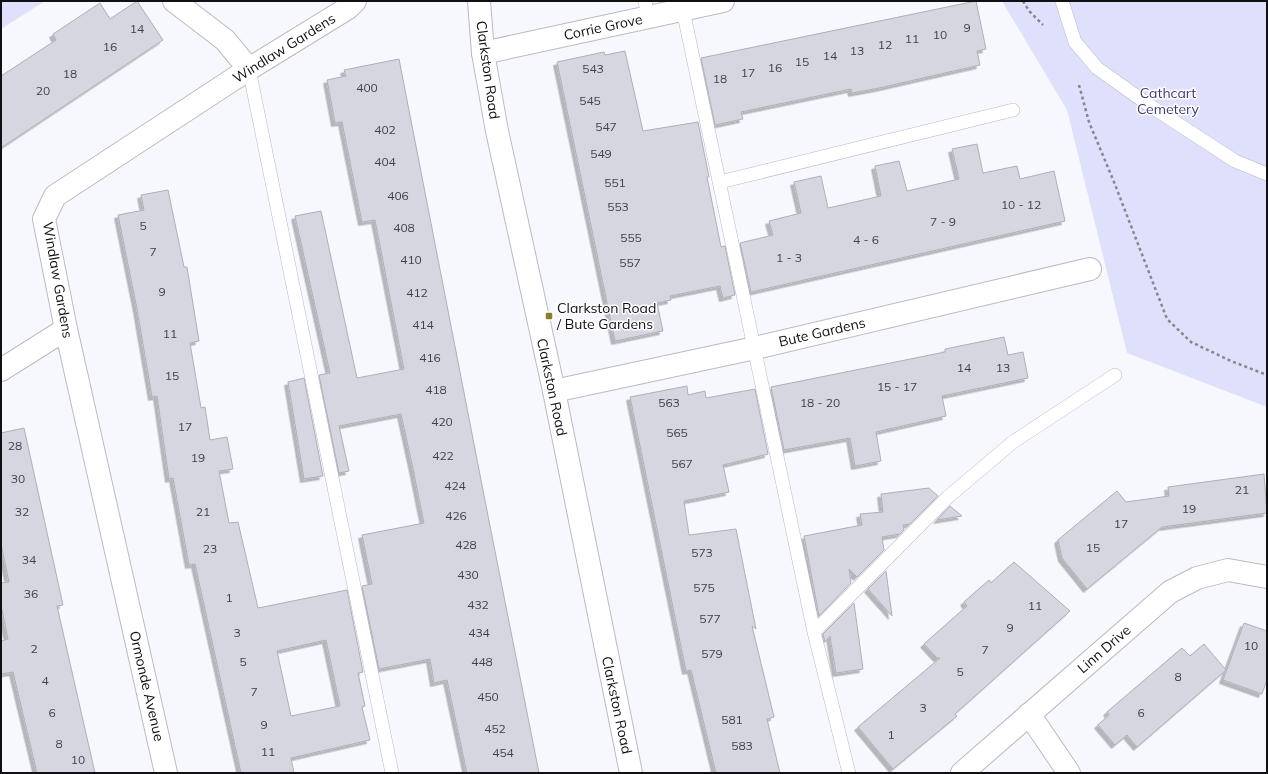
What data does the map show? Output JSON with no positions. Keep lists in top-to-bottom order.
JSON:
{
  "streets": {
    "street": [
      "Corrie Grove",
      "Windlaw Gardens",
      "Clarkston Road",
      "Bute Gardens",
      "Linn Drive",
      "Ormonde Avenue"
    ]
  },
  "crossings": [
    ["Corrie Grove", "Clarkston Road"],
    ["Windlaw Gardens", "Ormonde Avenue"],
    ["Clarkston Road", "Bute Gardens"]
  ],
  "parks": ["Cathcart Cemetery"],
  "places": {
    "transit": ["Clarkston Road / Bute Gardens"]
  },
  "house_numbers": [
    "9",
    "14",
    "10",
    "11",
    "12",
    "16",
    "13",
    "14",
    "15",
    "16",
    "543",
    "17",
    "18",
    "18",
    "400",
    "20",
    "545",
    "547",
    "402",
    "549",
    "404",
    "551",
    "406",
    "10 - 12",
    "553",
    "7 - 9",
    "5",
    "408",
    "555",
    "4 - 6",
    "7",
    "1 - 3",
    "410",
    "557",
    "9",
    "412",
    "414",
    "11",
    "416",
    "14",
    "13",
    "15",
    "15 - 17",
    "418",
    "563",
    "18 - 20",
    "420",
    "17",
    "565",
    "28",
    "422",
    "19",
    "567",
    "30",
    "424",
    "21",
    "19",
    "32",
    "21",
    "426",
    "17",
    "428",
    "15",
    "23",
    "573",
    "34",
    "430",
    "575",
    "36",
    "1",
    "432",
    "11",
    "577",
    "9",
    "3",
    "434",
    "10",
    "2",
    "7",
    "579",
    "5",
    "448",
    "5",
    "8",
    "4",
    "7",
    "450",
    "3",
    "6",
    "6",
    "581",
    "9",
    "452",
    "1",
    "8",
    "583",
    "11",
    "454",
    "10"
  ]
}
